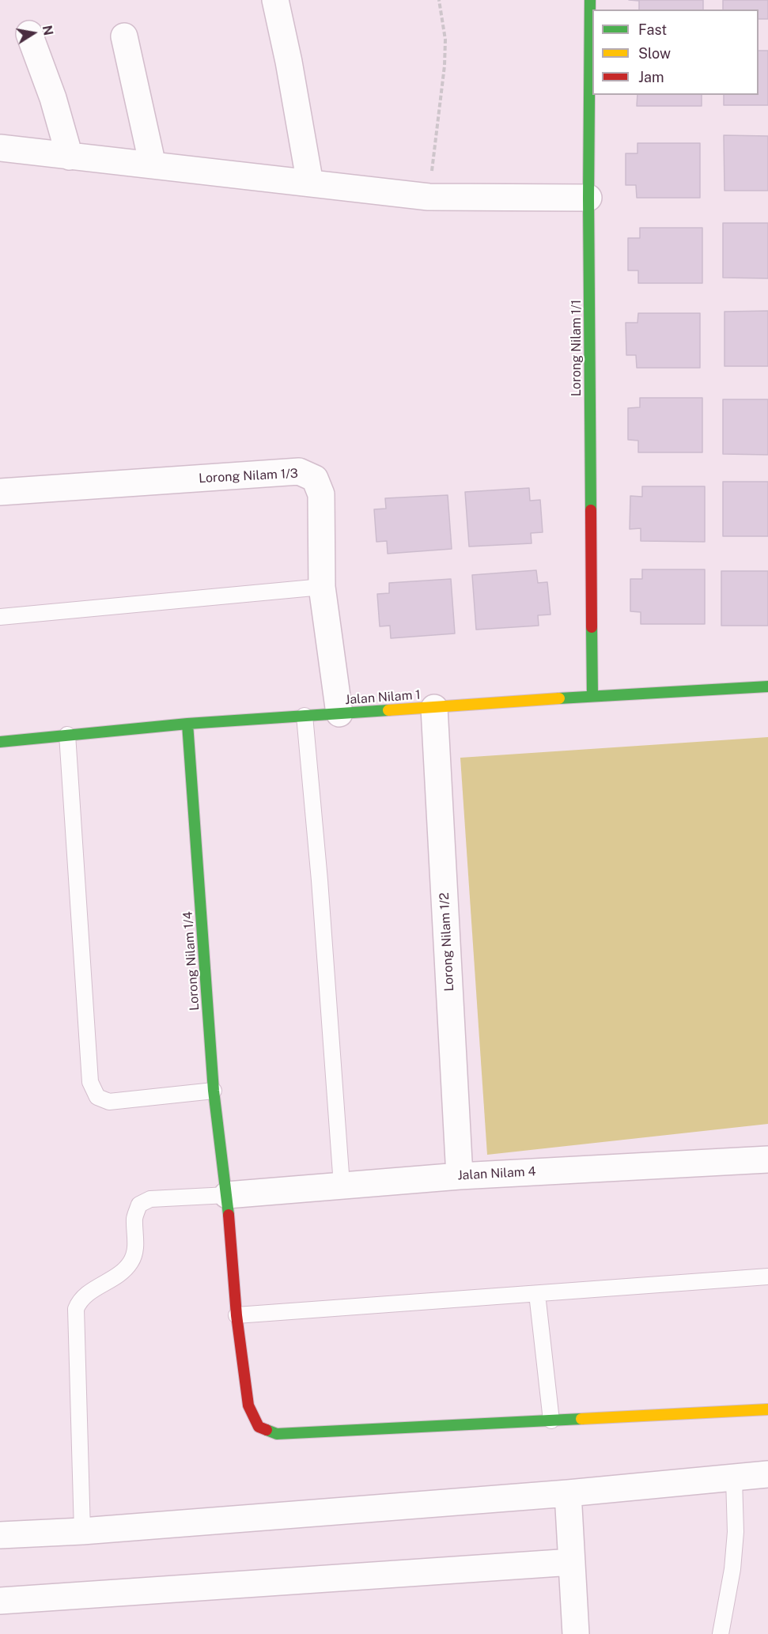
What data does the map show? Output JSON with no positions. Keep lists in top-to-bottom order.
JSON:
{
  "streets": {
    "street": [
      "Lorong Nilam 1/1",
      "Lorong Nilam 1/3",
      "Jalan Nilam 1",
      "Lorong Nilam 1/2",
      "Lorong Nilam 1/4",
      "Jalan Nilam 4"
    ]
  },
  "crossings": [
    ["Lorong Nilam 1/1", "Jalan Nilam 1"],
    ["Lorong Nilam 1/3", "Jalan Nilam 1"],
    ["Jalan Nilam 1", "Lorong Nilam 1/2"],
    ["Jalan Nilam 1", "Lorong Nilam 1/4"],
    ["Lorong Nilam 1/2", "Jalan Nilam 4"],
    ["Lorong Nilam 1/4", "Jalan Nilam 4"]
  ],
  "legend": ["Fast", "Slow", "Jam"],
  "north": "right"
}
